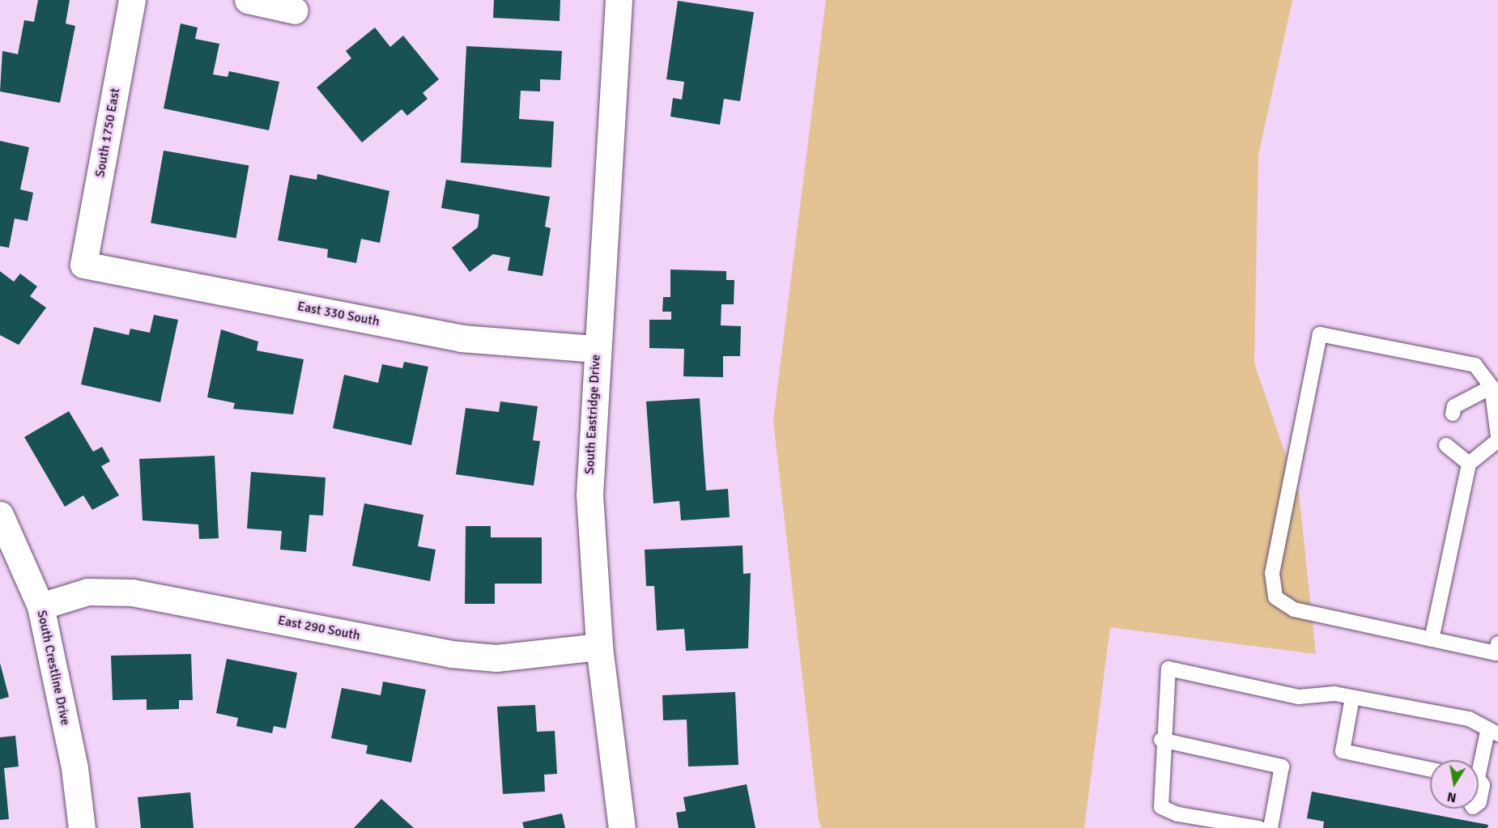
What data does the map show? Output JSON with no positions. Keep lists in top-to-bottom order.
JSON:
{
  "streets": {
    "street": [
      "South 1750 East",
      "East 330 South",
      "South Eastridge Drive",
      "East 290 South",
      "South Crestline Drive"
    ]
  },
  "crossings": [
    ["South 1750 East", "East 330 South"],
    ["East 330 South", "South Eastridge Drive"],
    ["South Eastridge Drive", "East 290 South"],
    ["East 290 South", "South Crestline Drive"]
  ],
  "north": "bottom"
}
